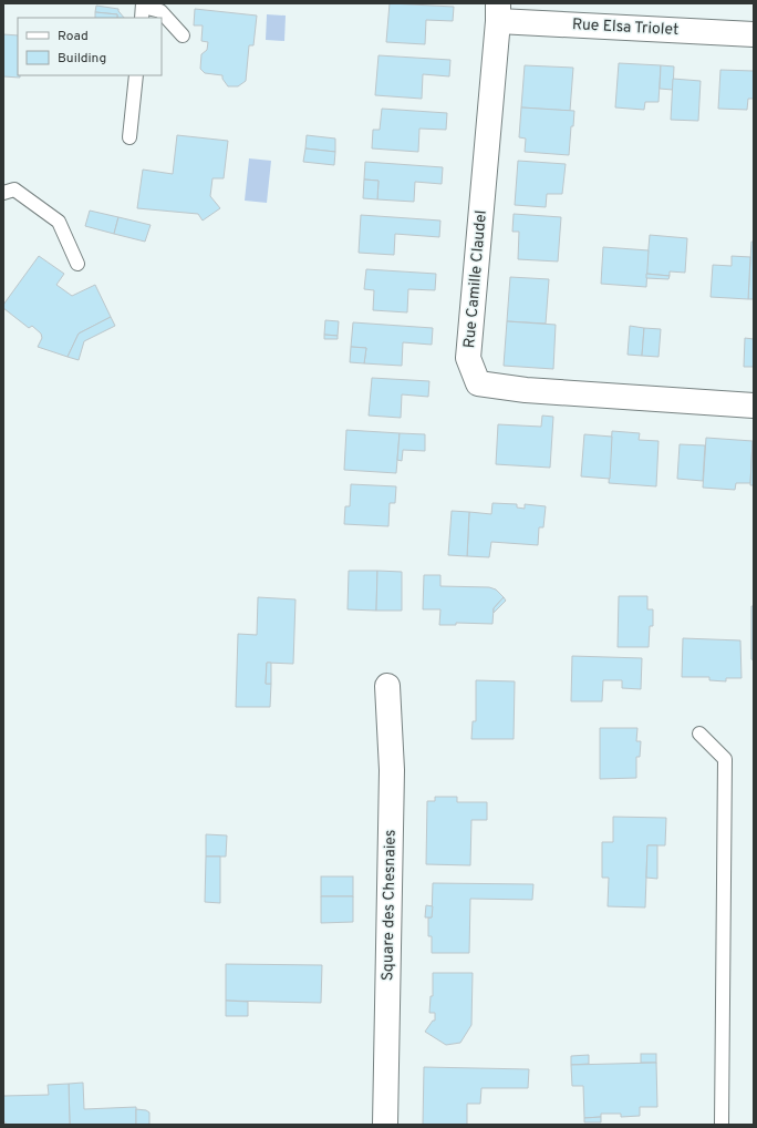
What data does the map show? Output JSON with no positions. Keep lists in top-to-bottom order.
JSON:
{
  "streets": {
    "street": ["Rue Elsa Triolet", "Rue Camille Claudel", "Square des Chesnaies"]
  },
  "crossings": [
    ["Rue Elsa Triolet", "Rue Camille Claudel"]
  ],
  "legend": ["Road", "Building"]
}
